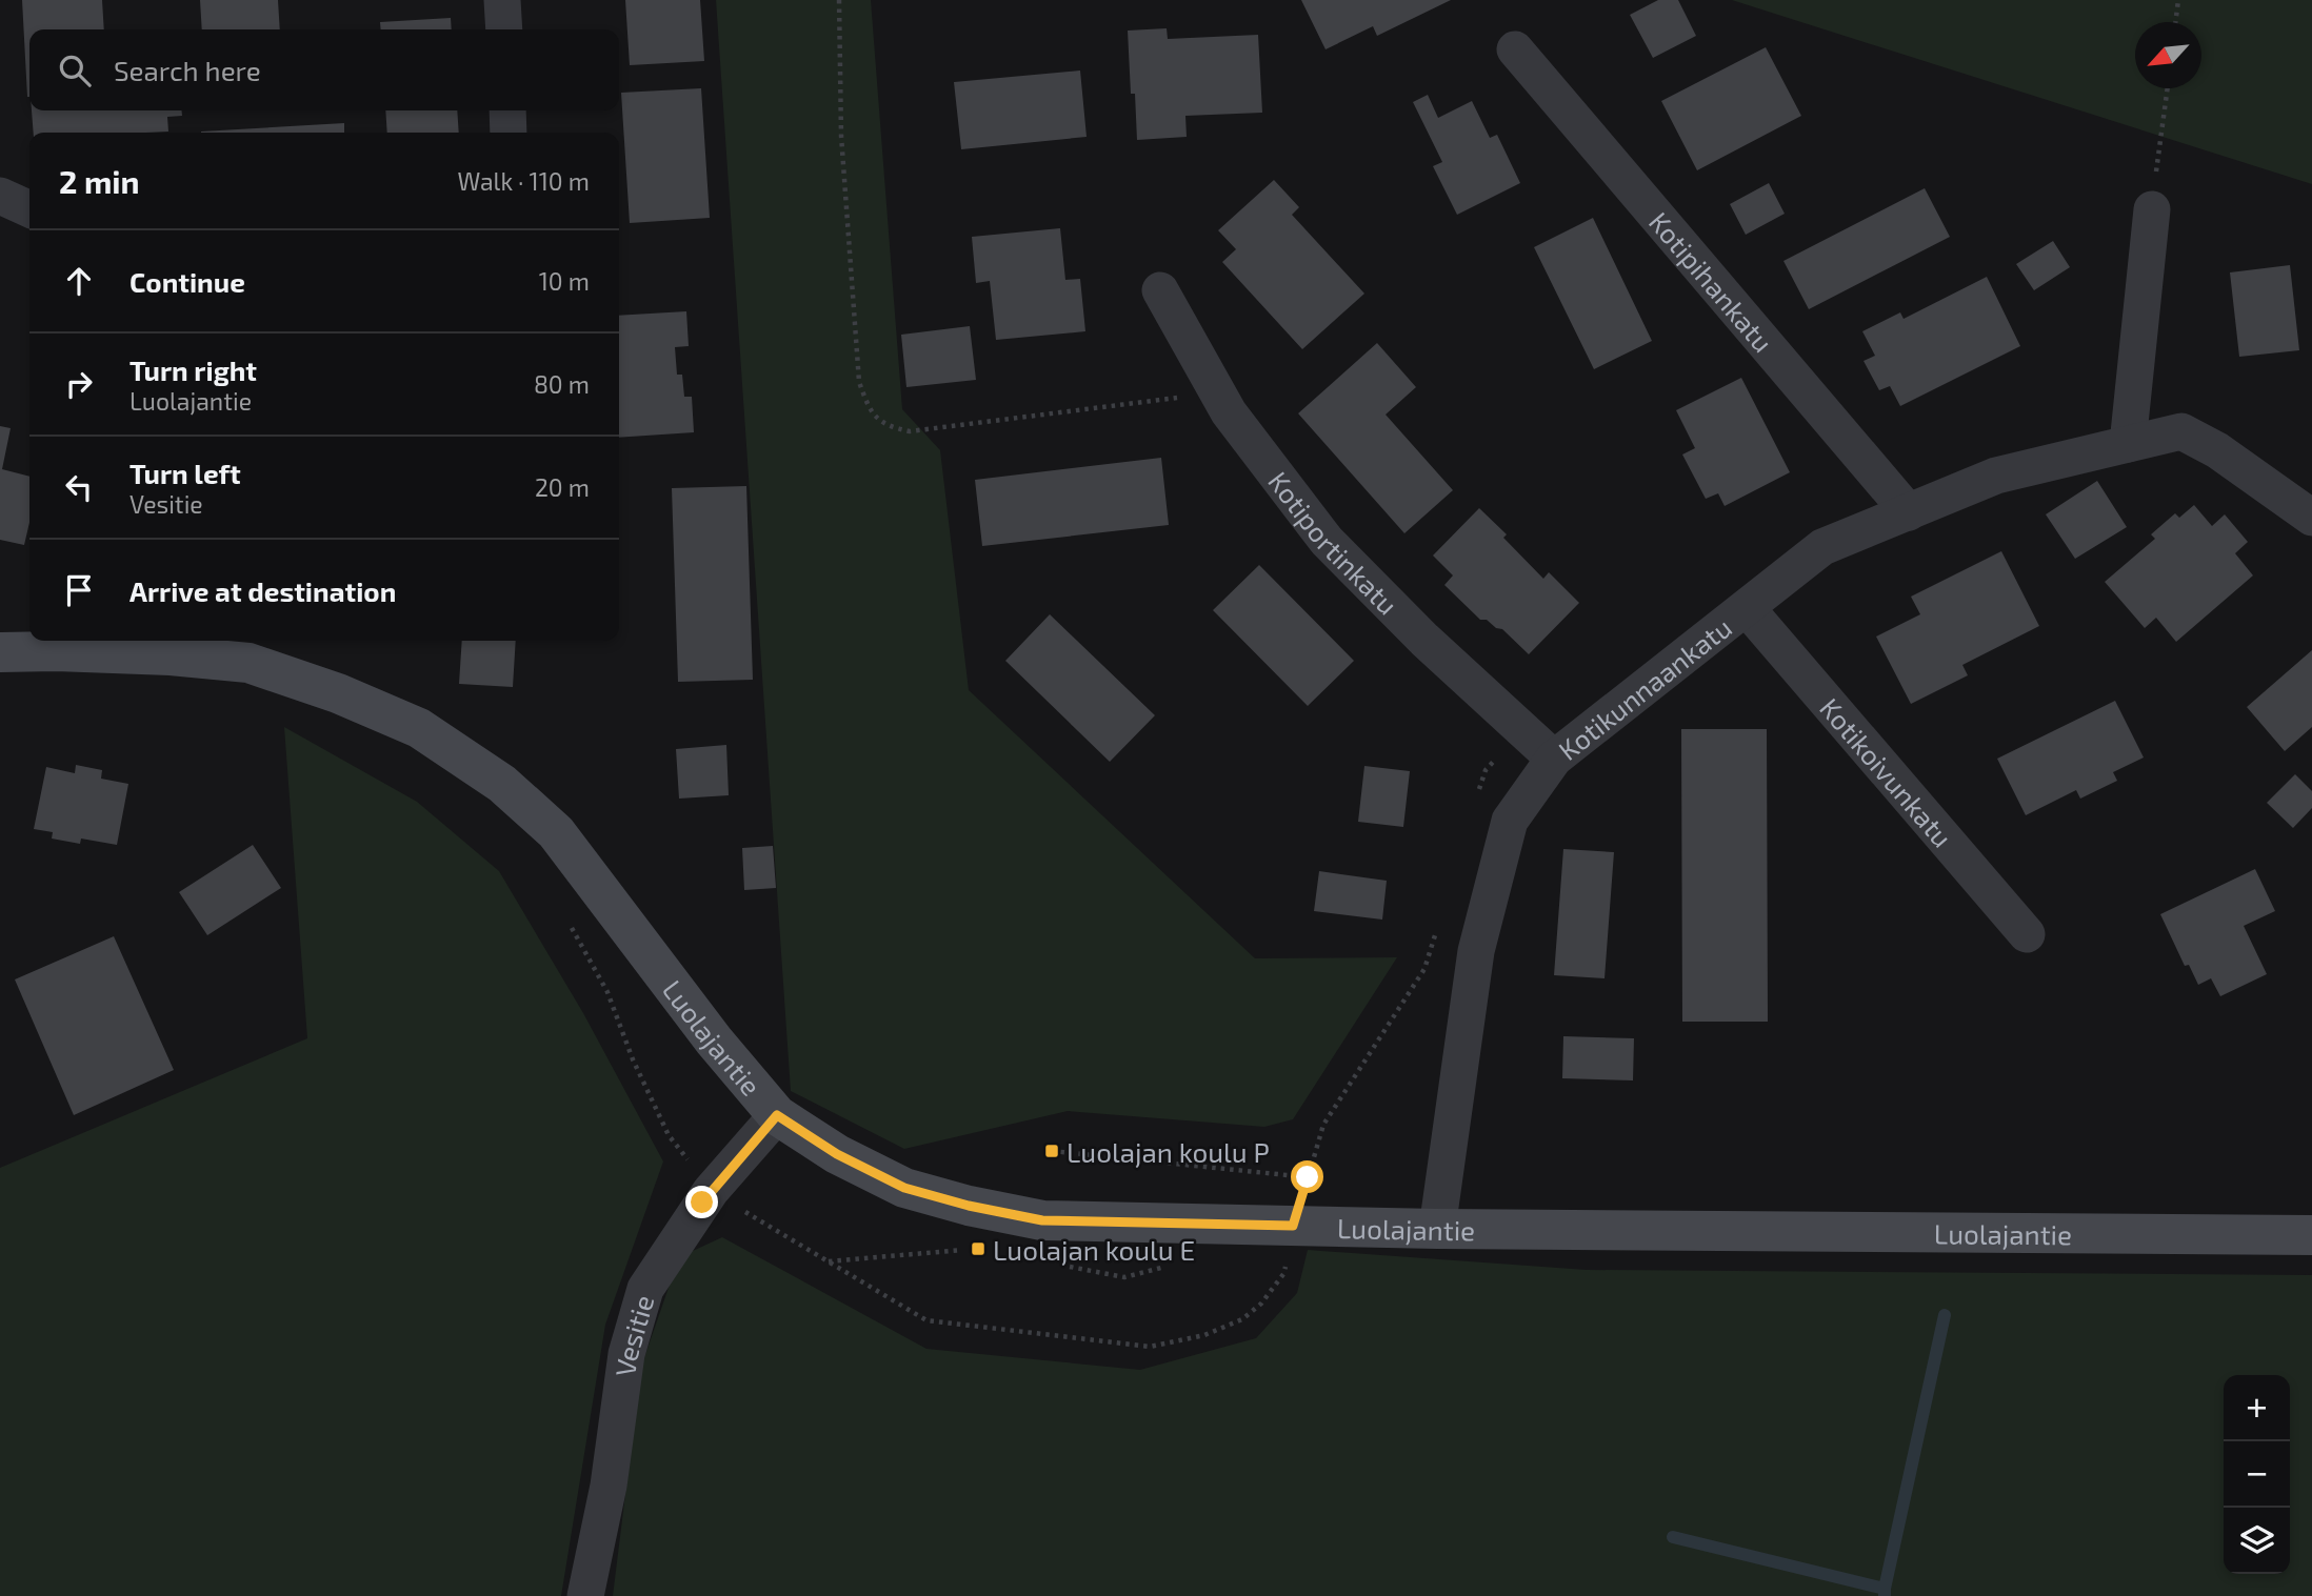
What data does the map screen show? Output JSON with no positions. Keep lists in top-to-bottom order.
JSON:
{
  "streets": {
    "main road": ["Luolajantie"],
    "street": [
      "Kotipihankatu",
      "Kotiportinkatu",
      "Kotikunnaankatu",
      "Kotikoivunkatu",
      "Vesitie"
    ]
  },
  "crossings": [
    ["Kotipihankatu", "Kotikunnaankatu"],
    ["Kotiportinkatu", "Kotikunnaankatu"],
    ["Kotikunnaankatu", "Kotikoivunkatu"],
    ["Kotikunnaankatu", "Luolajantie"],
    ["Luolajantie", "Vesitie"]
  ],
  "places": {
    "transit": ["Luolajan koulu P", "Luolajan koulu E"]
  },
  "north": "bottom left",
  "page": {
    "search": "Search here",
    "heading": ["2 min", "Walk · 110 m"],
    "list": [
      ["Continue", "10 m"],
      ["Turn right", "Luolajantie", "80 m"],
      ["Turn left", "Vesitie", "20 m"],
      "Arrive at destination"
    ],
    "map_buttons": ["+", "−"]
  }
}
